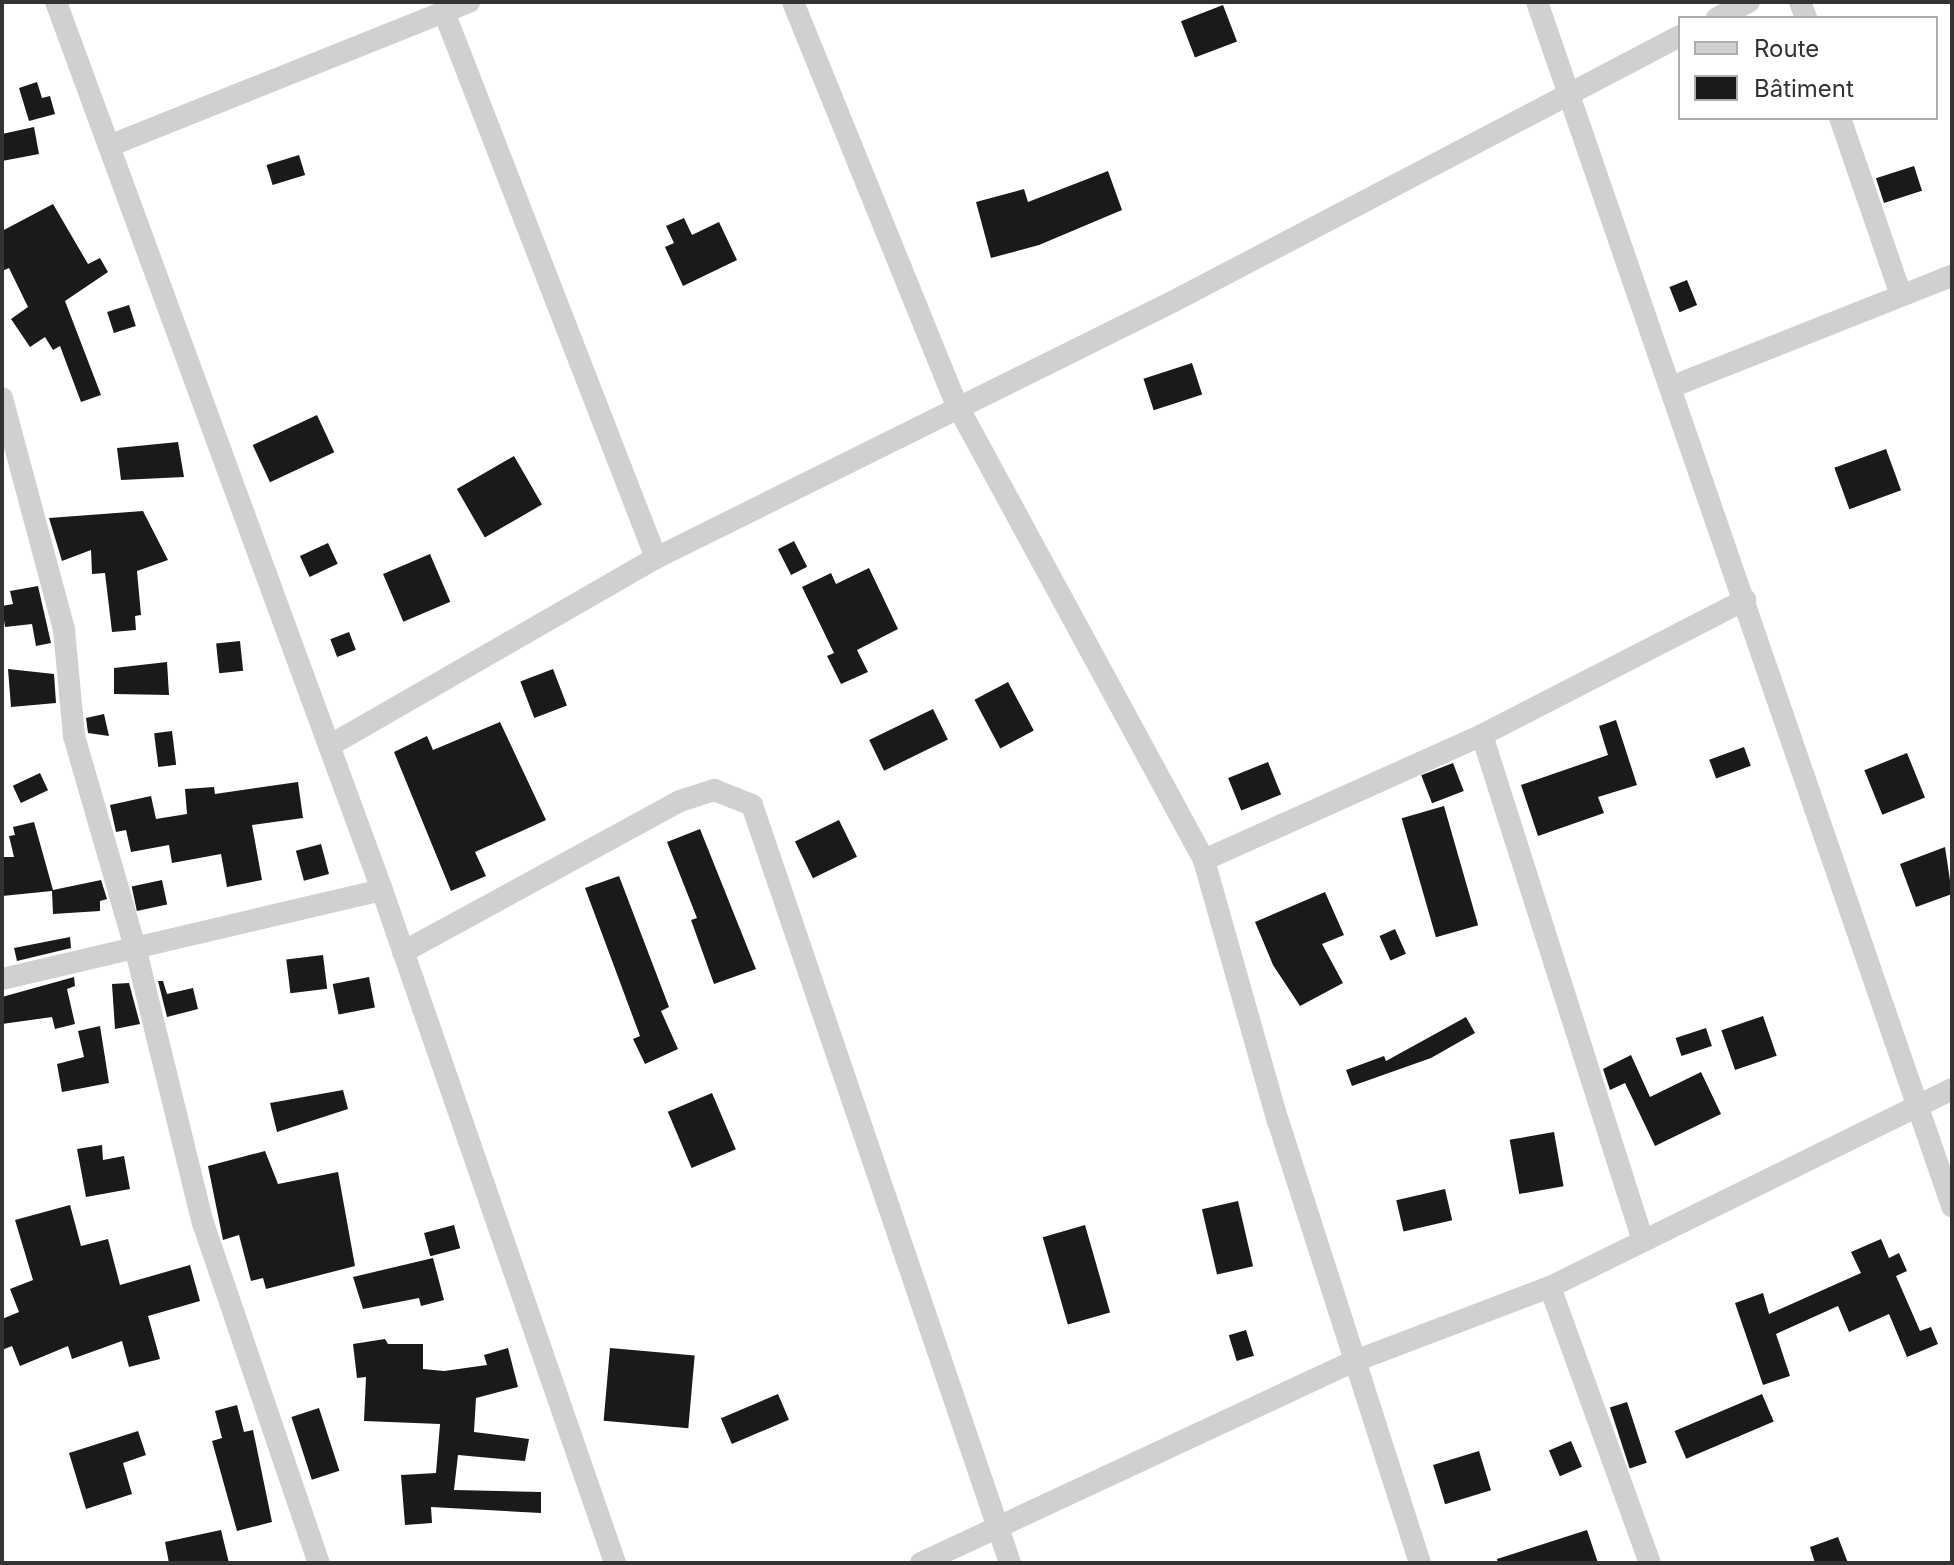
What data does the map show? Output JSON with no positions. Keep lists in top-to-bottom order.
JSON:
{
  "legend": ["Route", "Bâtiment"]
}
